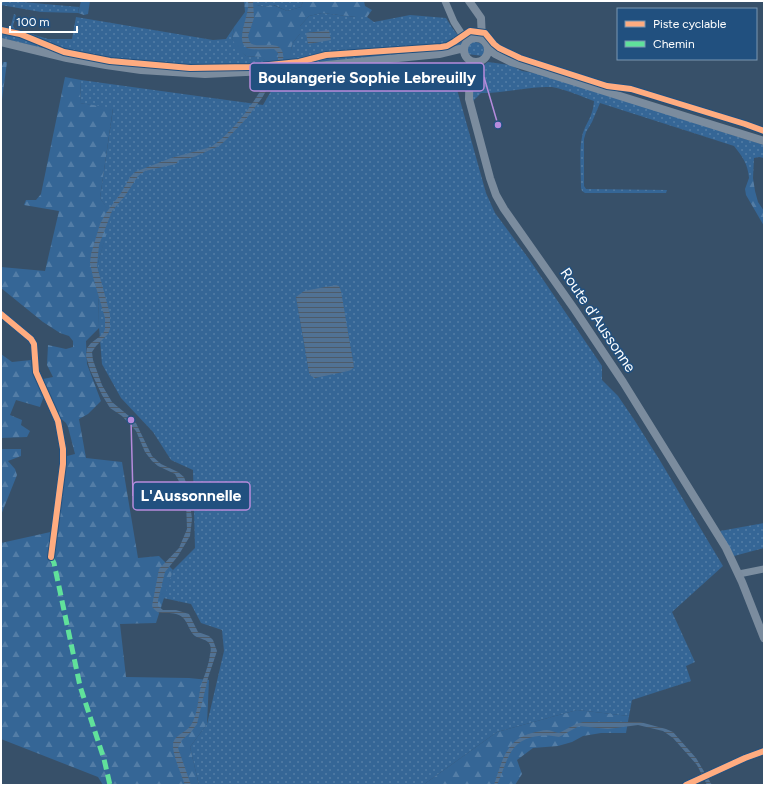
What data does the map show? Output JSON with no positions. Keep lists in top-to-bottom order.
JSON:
{
  "streets": {
    "main road": ["Route d'Aussonne"]
  },
  "places": ["Boulangerie Sophie Lebreuilly", "L'Aussonnelle"],
  "legend": ["Piste cyclable", "Chemin"],
  "scale_bar": "100 m"
}
